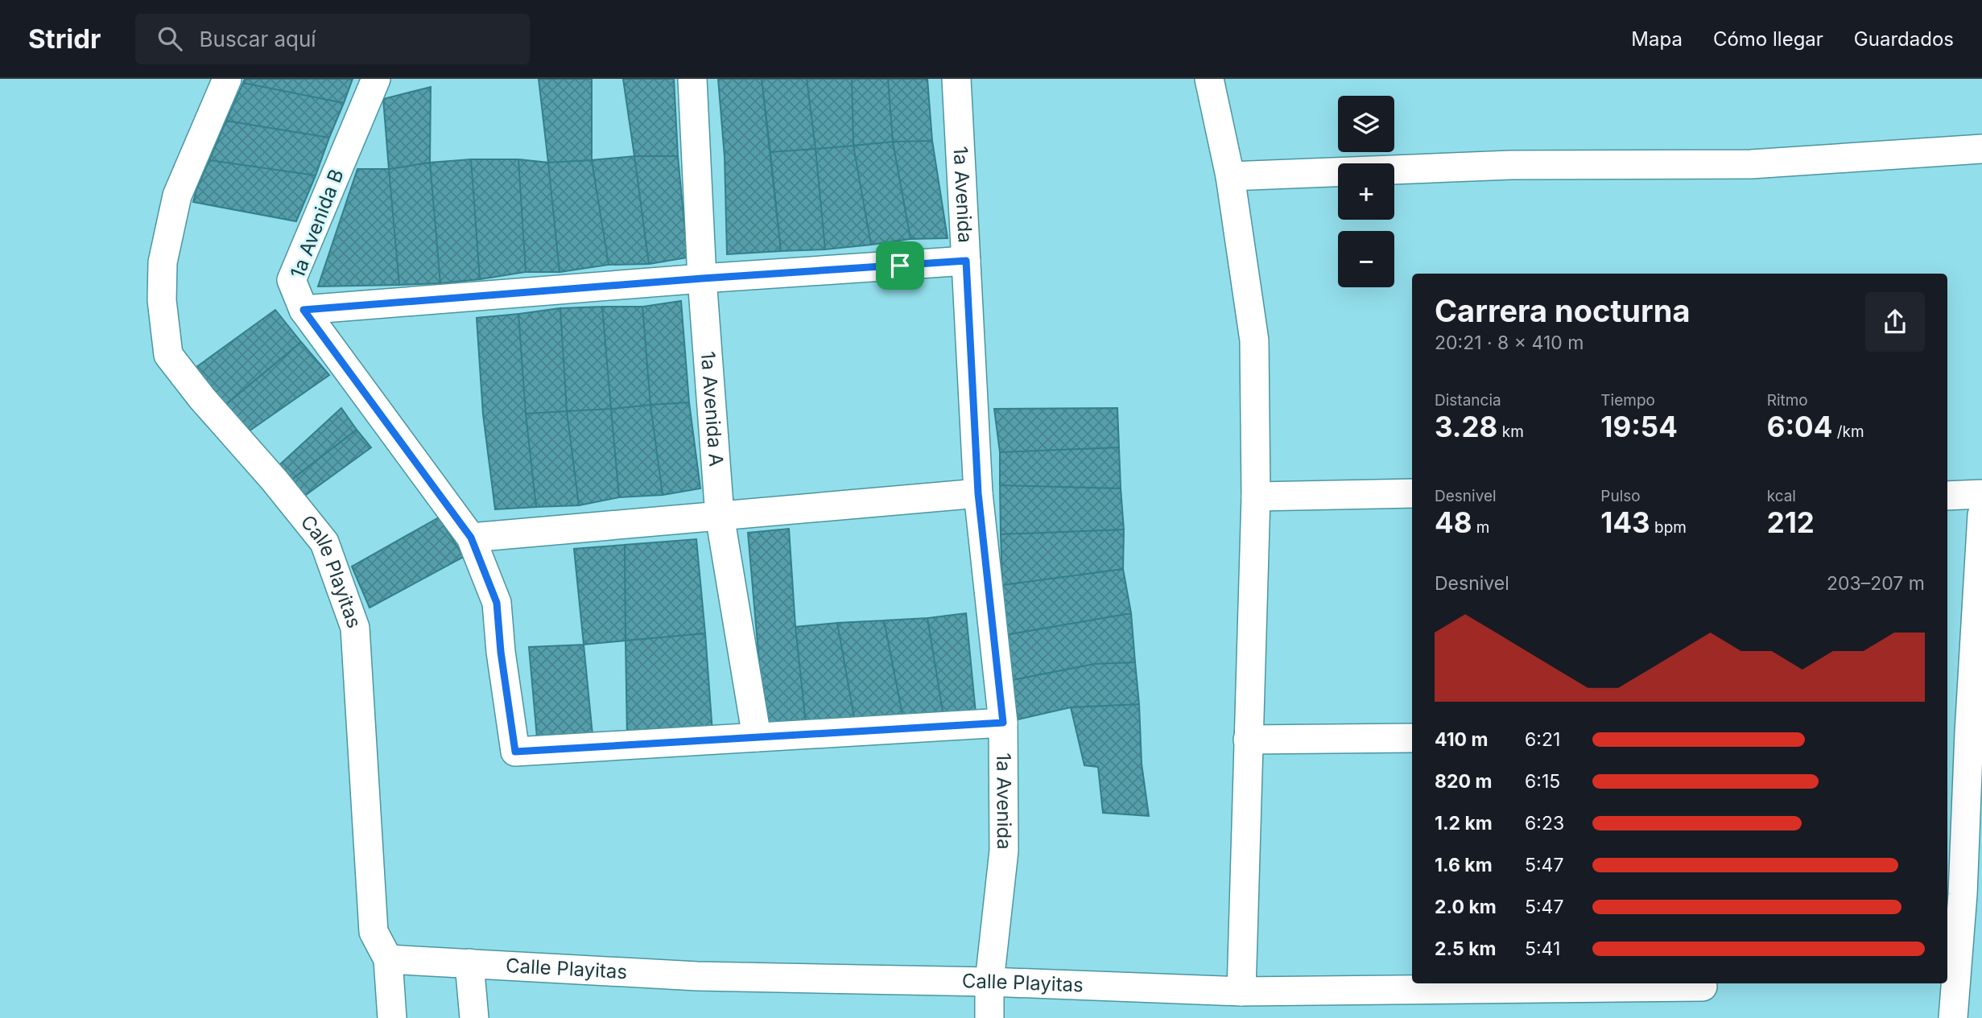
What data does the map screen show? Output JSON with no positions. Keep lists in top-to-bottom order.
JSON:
{
  "streets": {
    "street": [
      "1a Avenida",
      "1a Avenida B",
      "1a Avenida A",
      "Calle Playitas"
    ]
  },
  "crossings": [
    ["1a Avenida", "Calle Playitas"],
    ["1a Avenida B", "1a Avenida A"]
  ],
  "page": {
    "header": "Stridr",
    "search": "Buscar aquí",
    "nav": ["Mapa", "Cómo llegar", "Guardados"],
    "map_buttons": ["+", "−"],
    "heading": ["Carrera nocturna", "20:21 · 8 × 410 m"],
    "stats": [
      ["Distancia", "3.28 km"],
      ["Tiempo", "19:54"],
      ["Ritmo", "6:04 /km"],
      ["Desnivel", "48 m"],
      ["Pulso", "143 bpm"],
      ["kcal", "212"]
    ],
    "chart": ["Desnivel", "203–207 m"],
    "list": [
      {
        "name": "410 m",
        "note": "6:21"
      },
      {
        "name": "820 m",
        "note": "6:15"
      },
      {
        "name": "1.2 km",
        "note": "6:23"
      },
      {
        "name": "1.6 km",
        "note": "5:47"
      },
      {
        "name": "2.0 km",
        "note": "5:47"
      },
      {
        "name": "2.5 km",
        "note": "5:41"
      }
    ]
  }
}
